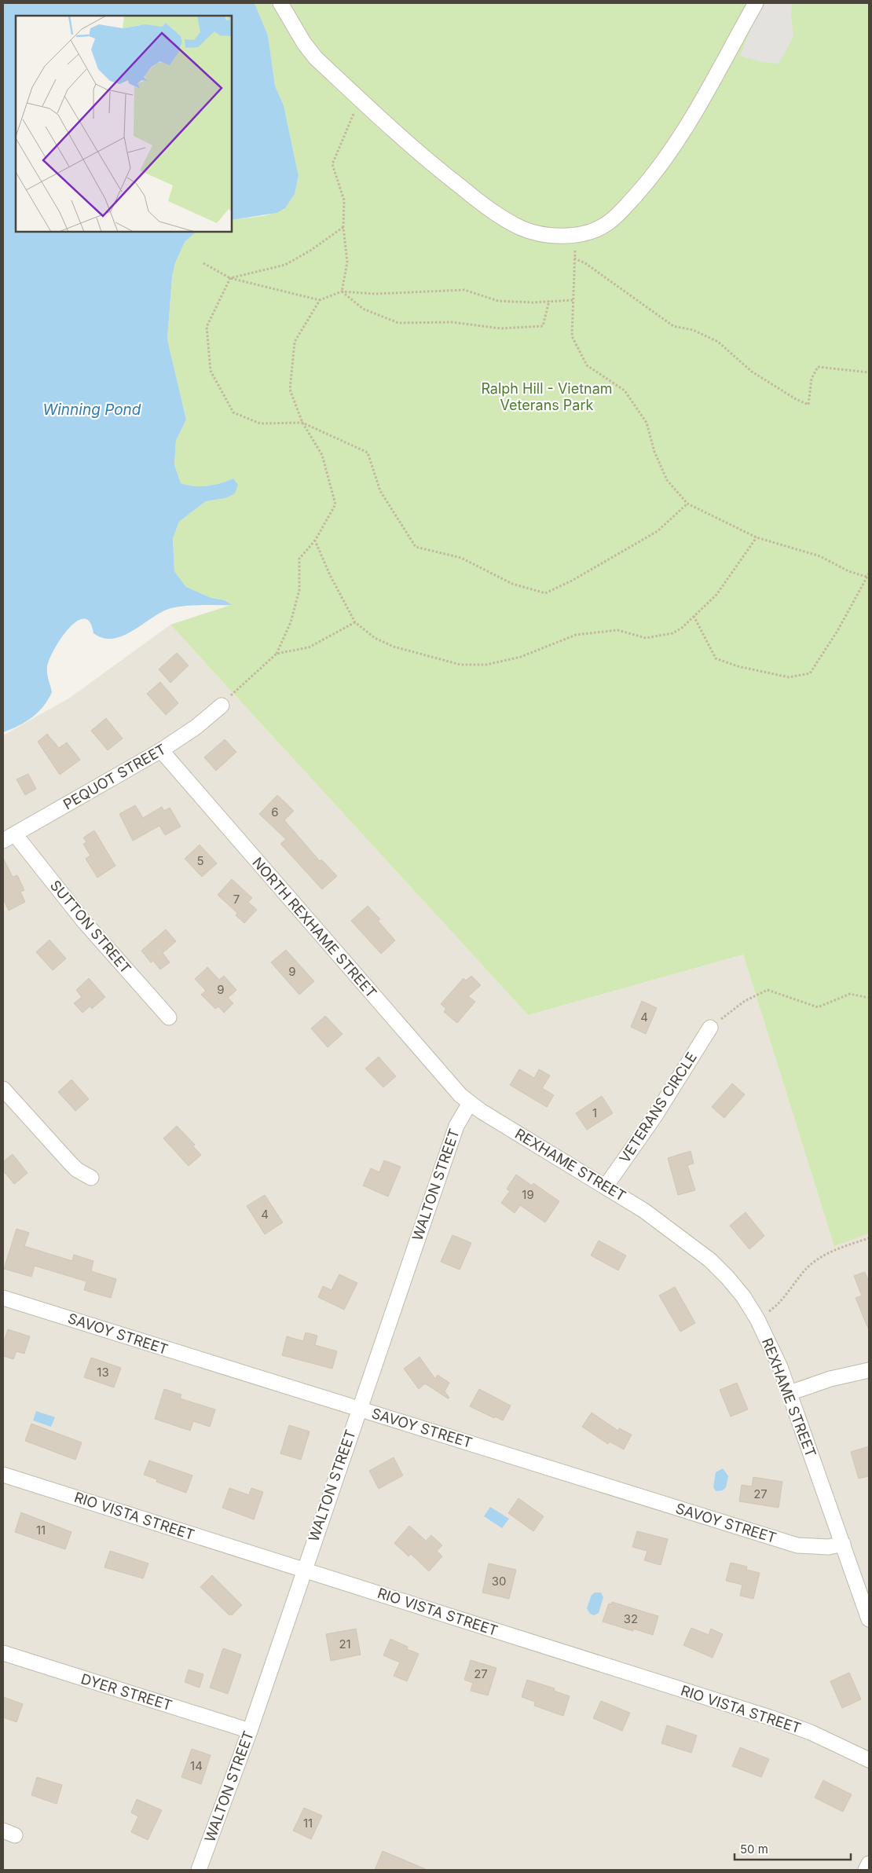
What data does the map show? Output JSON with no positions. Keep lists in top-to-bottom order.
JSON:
{
  "streets": {
    "street": [
      "PEQUOT STREET",
      "SUTTON STREET",
      "NORTH REXHAME STREET",
      "VETERANS CIRCLE",
      "REXHAME STREET",
      "WALTON STREET",
      "SAVOY STREET",
      "RIO VISTA STREET",
      "DYER STREET"
    ]
  },
  "crossings": [
    ["PEQUOT STREET", "SUTTON STREET"],
    ["PEQUOT STREET", "NORTH REXHAME STREET"],
    ["NORTH REXHAME STREET", "REXHAME STREET"],
    ["NORTH REXHAME STREET", "WALTON STREET"],
    ["VETERANS CIRCLE", "REXHAME STREET"],
    ["REXHAME STREET", "WALTON STREET"],
    ["REXHAME STREET", "SAVOY STREET"],
    ["WALTON STREET", "SAVOY STREET"],
    ["WALTON STREET", "RIO VISTA STREET"],
    ["WALTON STREET", "DYER STREET"]
  ],
  "water": ["Winning Pond"],
  "parks": ["Ralph Hill - Vietnam Veterans Park"],
  "house_numbers": [
    "6",
    "5",
    "7",
    "9",
    "9",
    "4",
    "1",
    "19",
    "4",
    "13",
    "27",
    "11",
    "30",
    "32",
    "21",
    "27",
    "14",
    "11"
  ],
  "scale_bar": "50 m"
}
